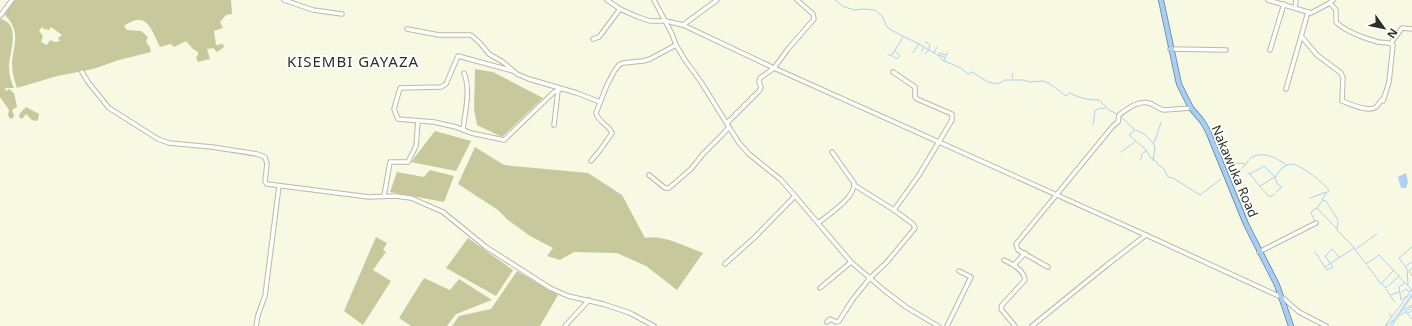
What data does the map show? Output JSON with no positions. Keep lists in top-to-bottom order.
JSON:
{
  "streets": {
    "main road": ["Nakawuka Road"]
  },
  "districts": ["KISEMBI GAYAZA"],
  "north": "bottom right"
}
